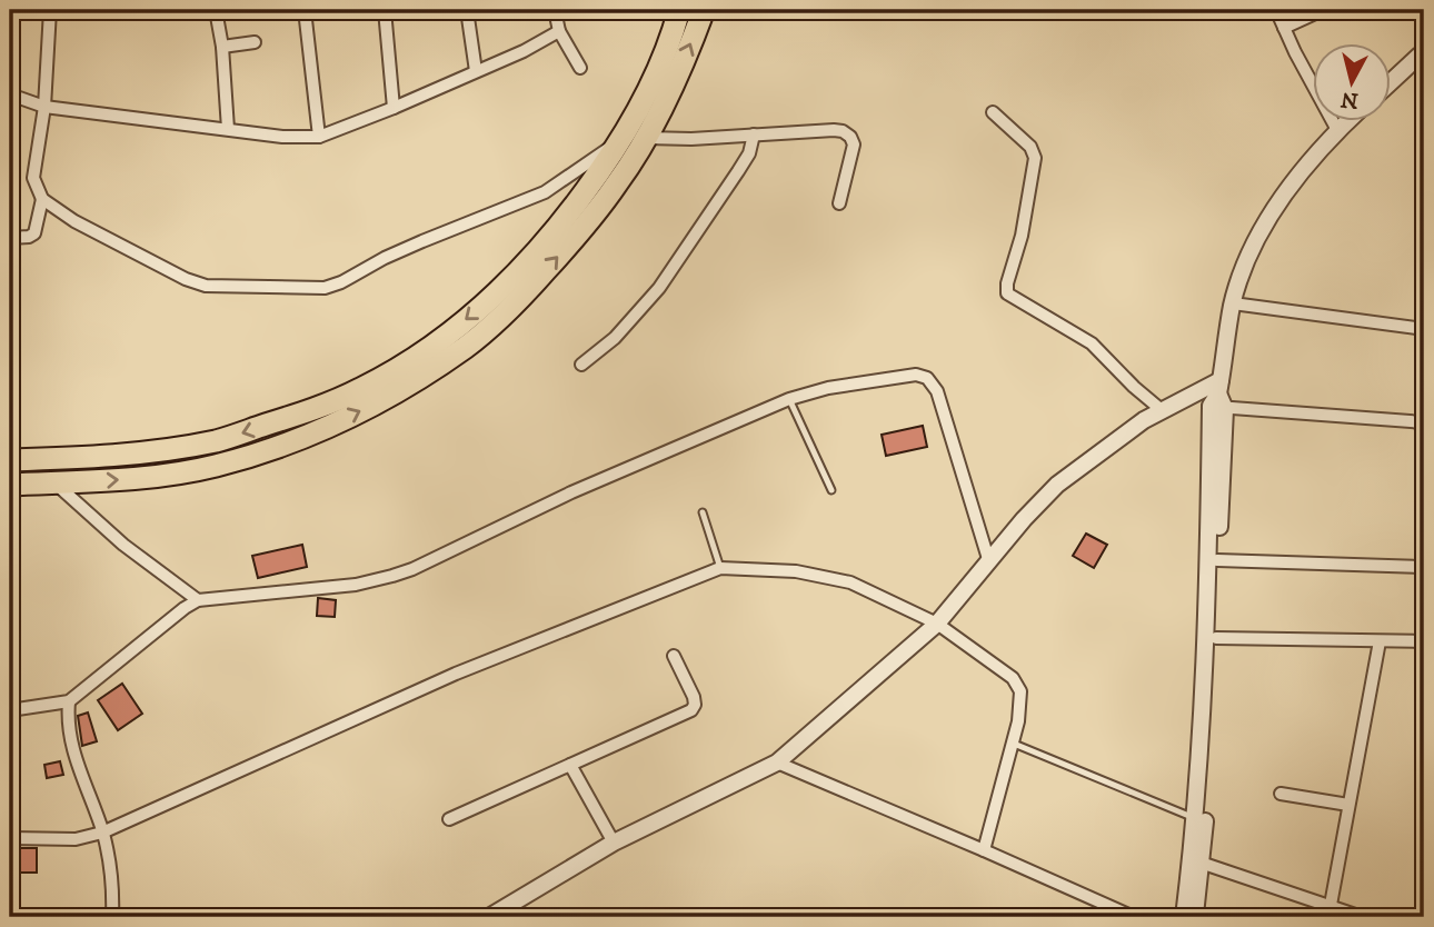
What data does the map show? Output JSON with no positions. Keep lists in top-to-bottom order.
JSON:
{
  "north": "bottom"
}
